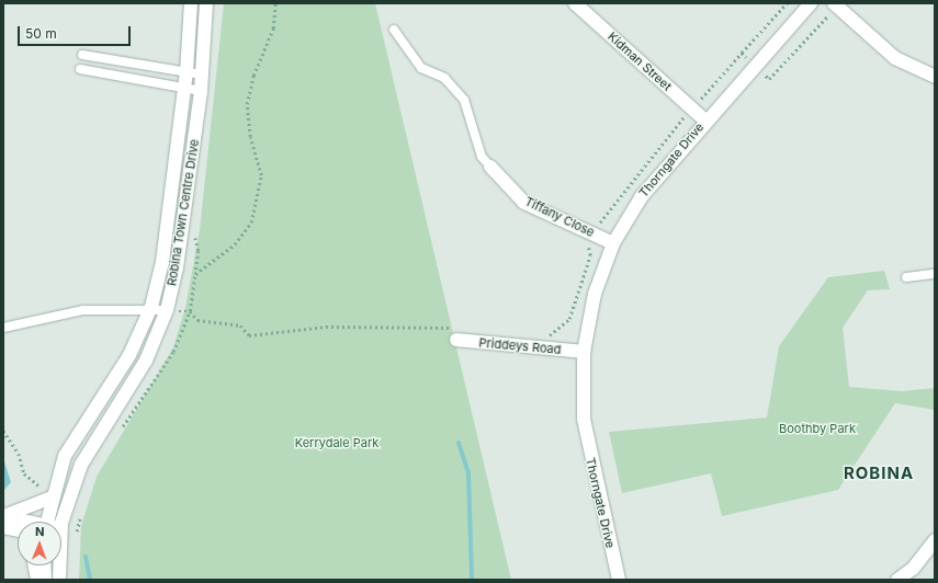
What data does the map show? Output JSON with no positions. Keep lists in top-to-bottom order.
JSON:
{
  "streets": {
    "street": [
      "Kidman Street",
      "Thorngate Drive",
      "Robina Town Centre Drive",
      "Tiffany Close",
      "Priddeys Road"
    ]
  },
  "crossings": [
    ["Kidman Street", "Thorngate Drive"],
    ["Thorngate Drive", "Tiffany Close"],
    ["Thorngate Drive", "Priddeys Road"]
  ],
  "districts": ["ROBINA"],
  "parks": ["Boothby Park", "Kerrydale Park"],
  "scale_bar": "50 m",
  "north": "top"
}
